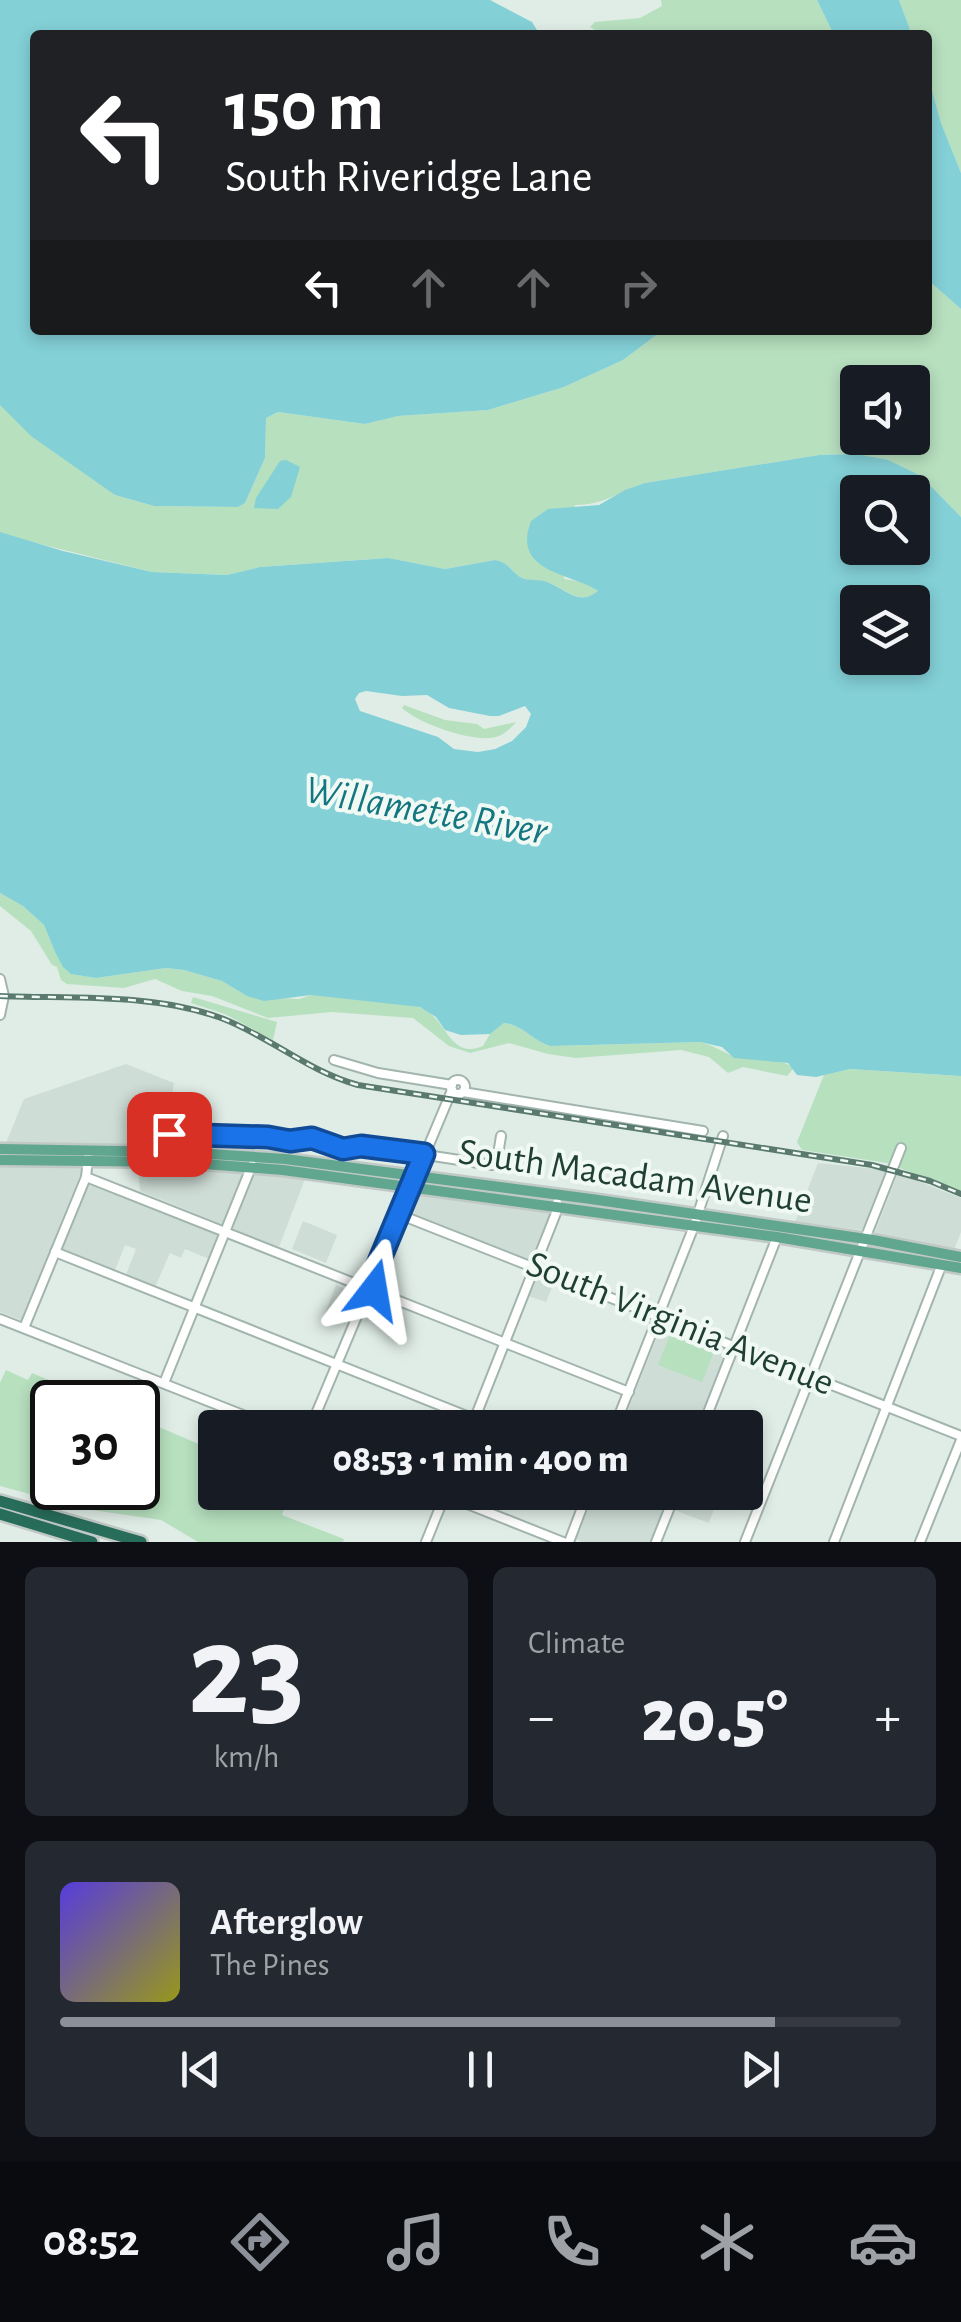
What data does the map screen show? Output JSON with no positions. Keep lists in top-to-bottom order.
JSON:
{
  "streets": {
    "main road": ["South Macadam Avenue"],
    "street": ["South Virginia Avenue"]
  },
  "water": ["Willamette River"],
  "page": {
    "turn": ["150 m", "South Riveridge Lane"],
    "limit": "30",
    "trip": "08:53 · 1 min · 400 m",
    "tile": [
      ["23", "km/h"],
      "Climate"
    ],
    "heat": ["−", "20.5°", "+"],
    "song": ["Afterglow", "The Pines"],
    "tabs": "08:52"
  }
}
